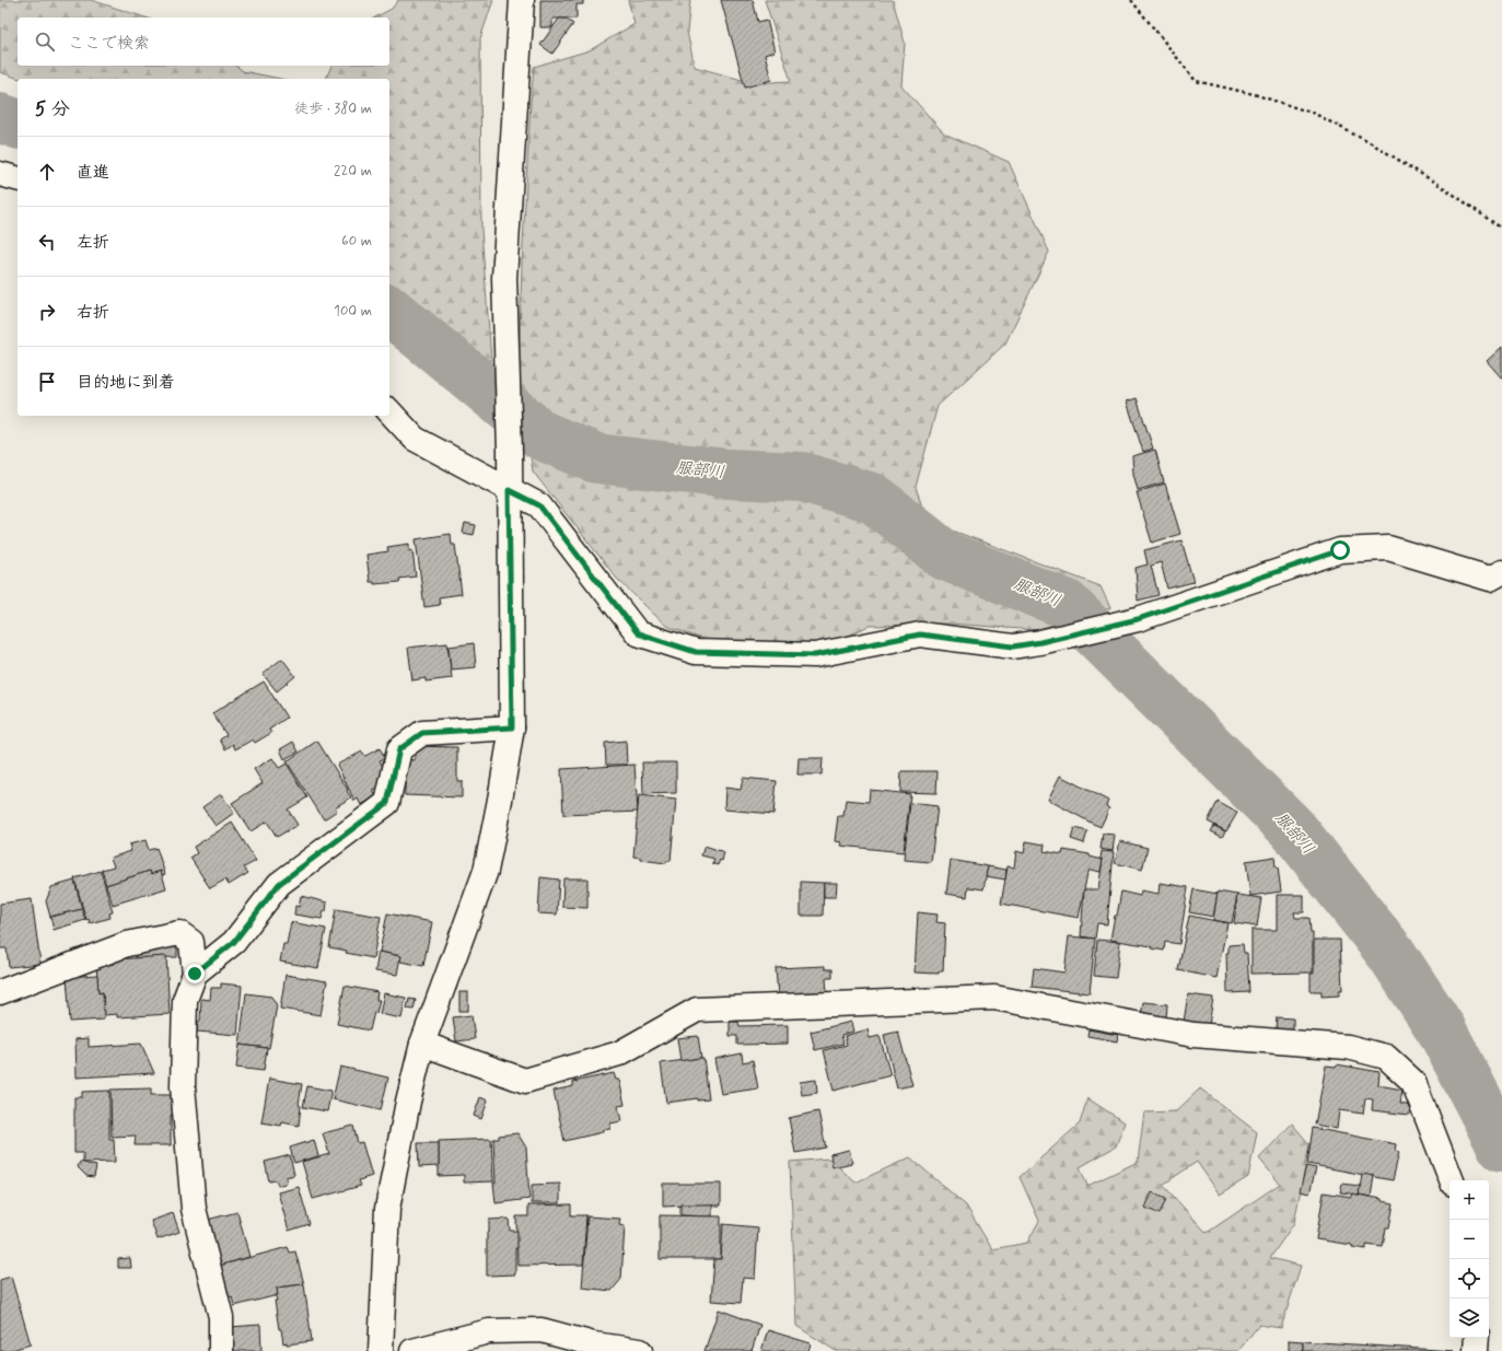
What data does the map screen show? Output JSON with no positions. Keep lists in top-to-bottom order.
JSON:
{
  "water": ["服部川"],
  "page": {
    "search": "ここで検索",
    "heading": ["5 分", "徒歩 · 380 m"],
    "list": [
      ["直進", "220 m"],
      ["左折", "60 m"],
      ["右折", "100 m"],
      "目的地に到着"
    ],
    "map_buttons": ["+", "−"]
  }
}
